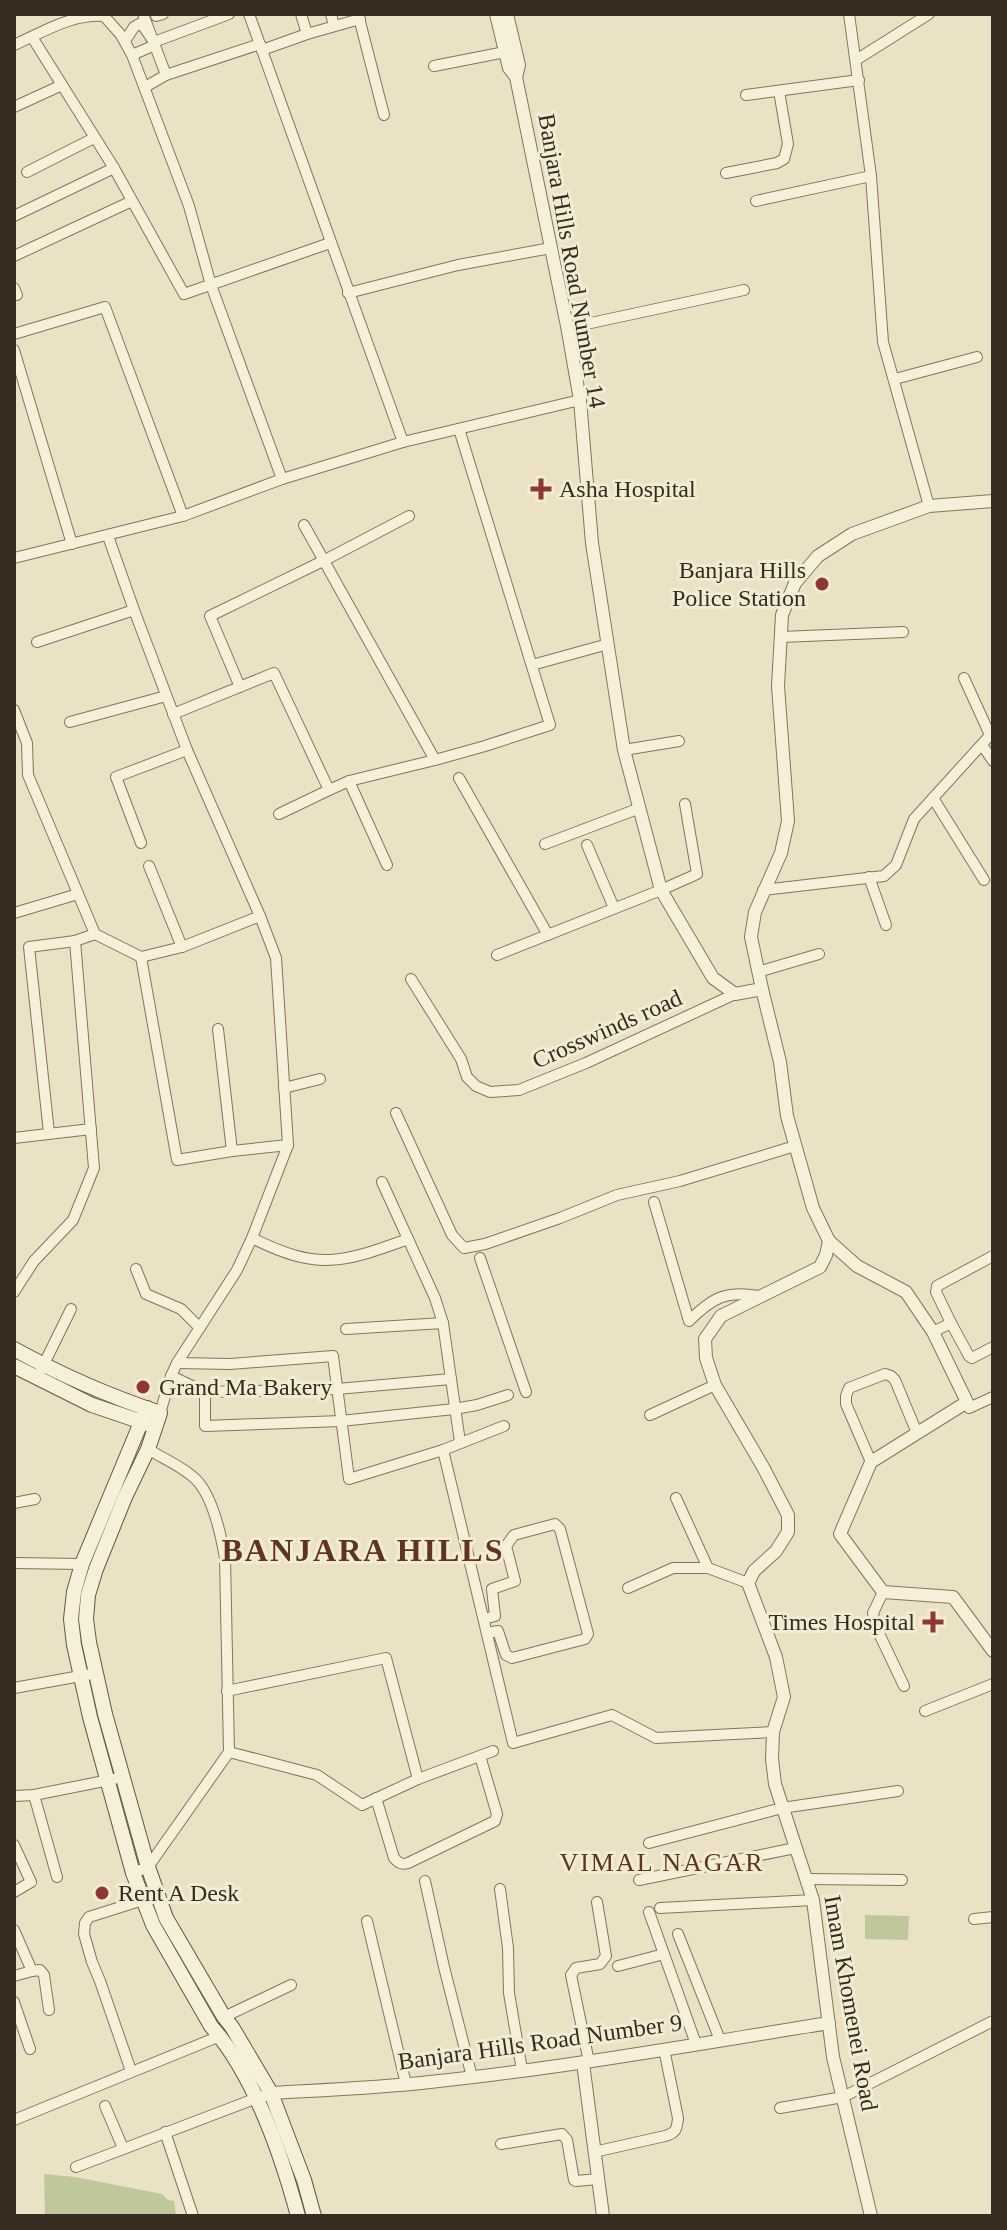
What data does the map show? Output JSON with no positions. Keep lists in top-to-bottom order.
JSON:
{
  "streets": {
    "street": [
      "Banjara Hills Road Number 14",
      "Crosswinds road",
      "Imam Khomenei Road",
      "Banjara Hills Road Number 9"
    ]
  },
  "crossings": [
    ["Banjara Hills Road Number 14", "Crosswinds road"],
    ["Imam Khomenei Road", "Banjara Hills Road Number 9"]
  ],
  "districts": ["BANJARA HILLS", "VIMAL NAGAR"],
  "places": {
    "health": ["Asha Hospital", "Times Hospital"],
    "other": ["Banjara Hills Police Station", "Grand Ma Bakery", "Rent A Desk"]
  }
}
